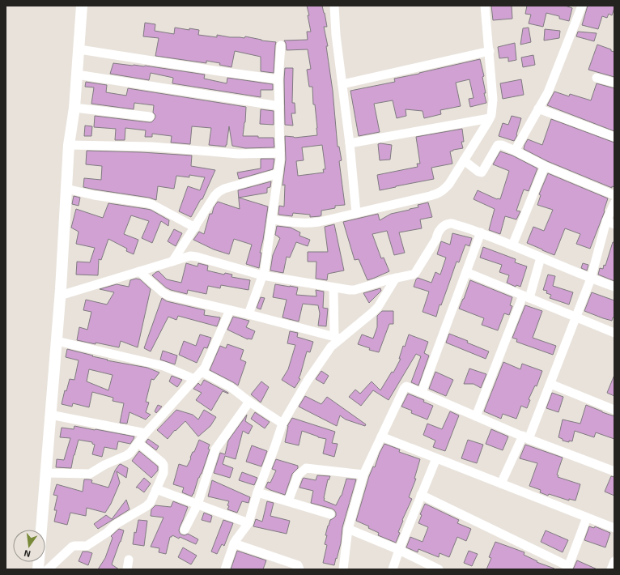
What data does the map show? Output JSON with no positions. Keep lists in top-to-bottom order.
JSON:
{
  "north": "bottom"
}
